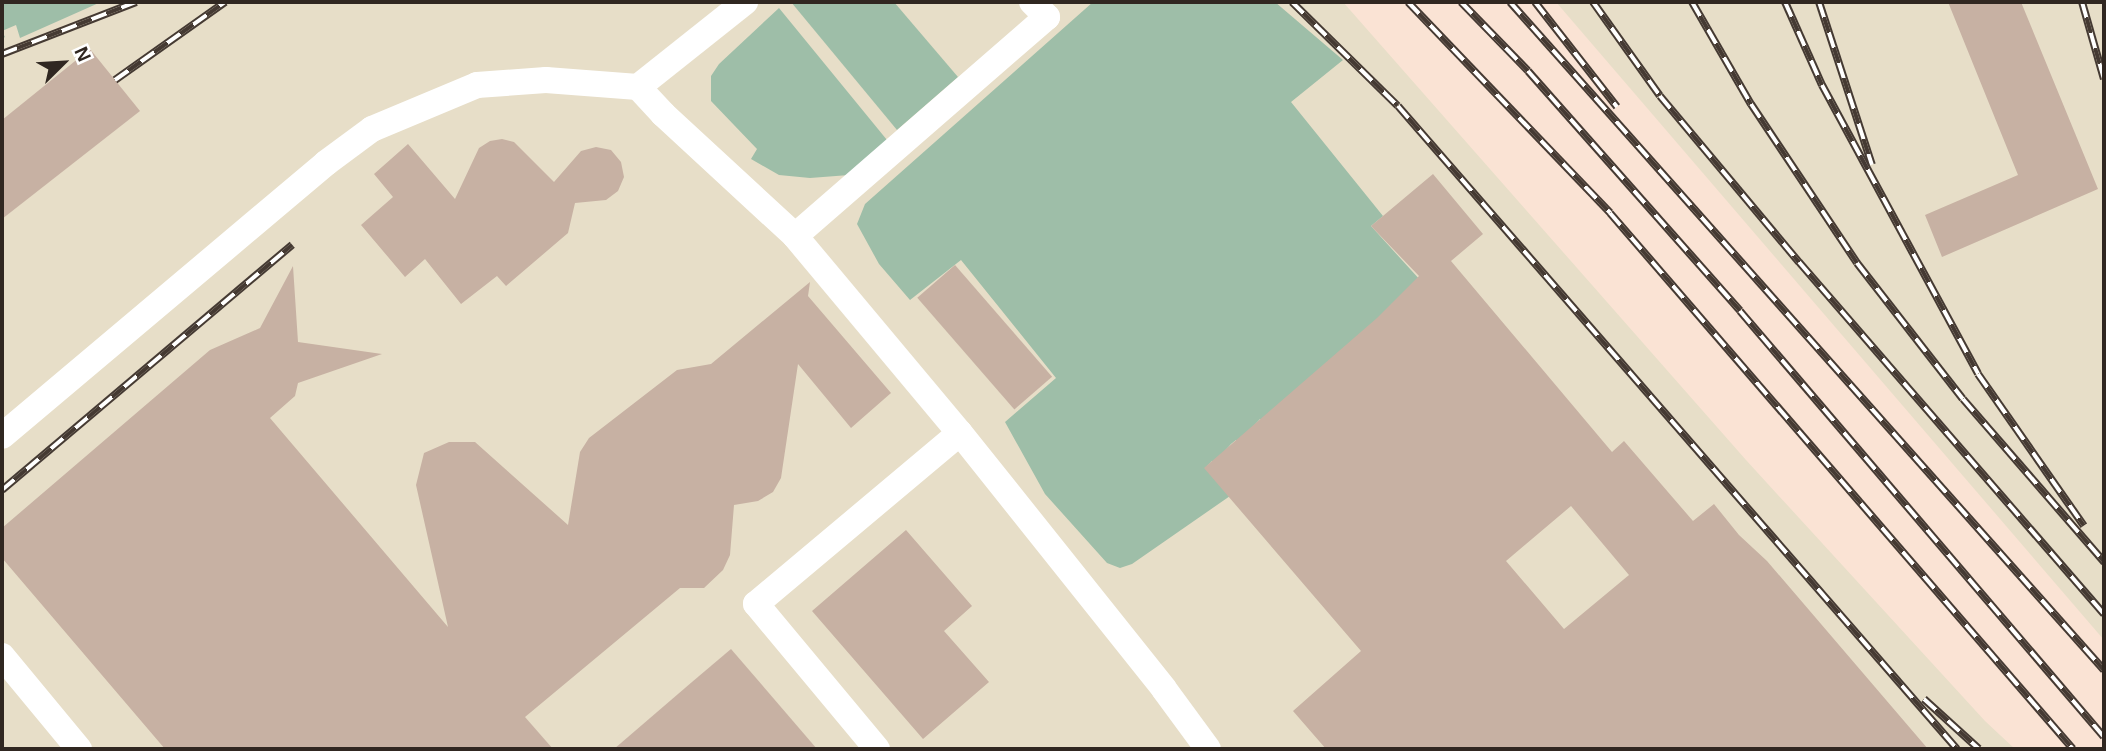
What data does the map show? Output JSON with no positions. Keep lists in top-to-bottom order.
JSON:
{
  "north": "top right"
}
